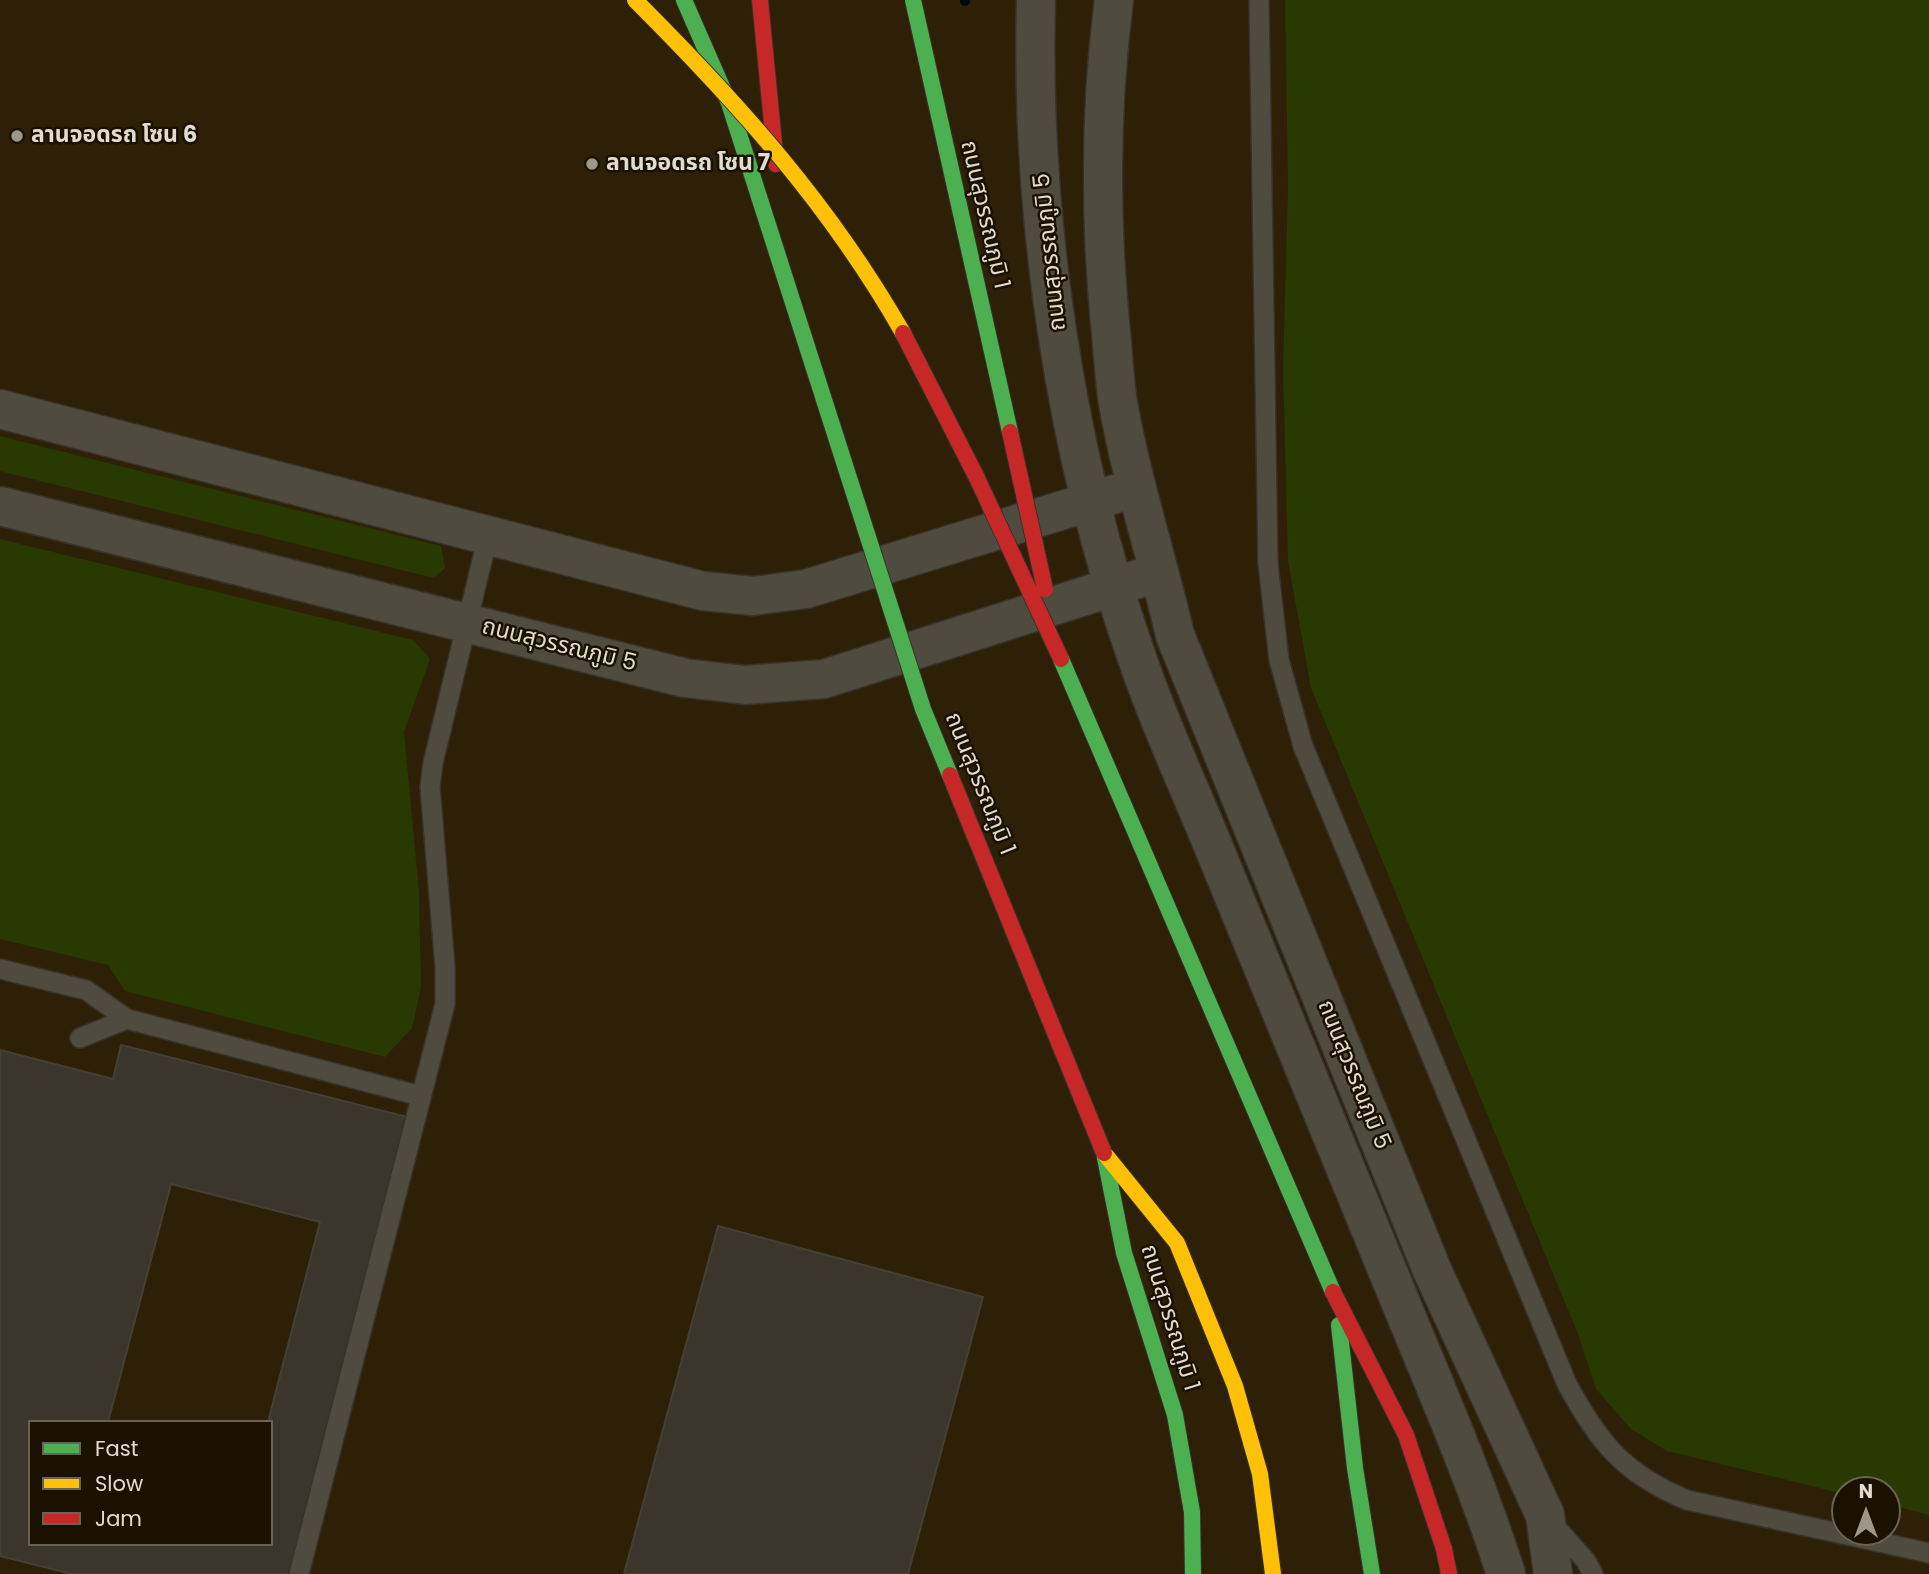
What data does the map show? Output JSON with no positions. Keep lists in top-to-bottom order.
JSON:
{
  "streets": {
    "highway": ["ถนนสุวรรณภูมิ 1"],
    "street": ["ถนนสุวรรณภูมิ 5"]
  },
  "places": ["ลานจอดรถ โซน 6", "ลานจอดรถ โซน 7"],
  "legend": ["Fast", "Slow", "Jam"],
  "north": "top"
}
